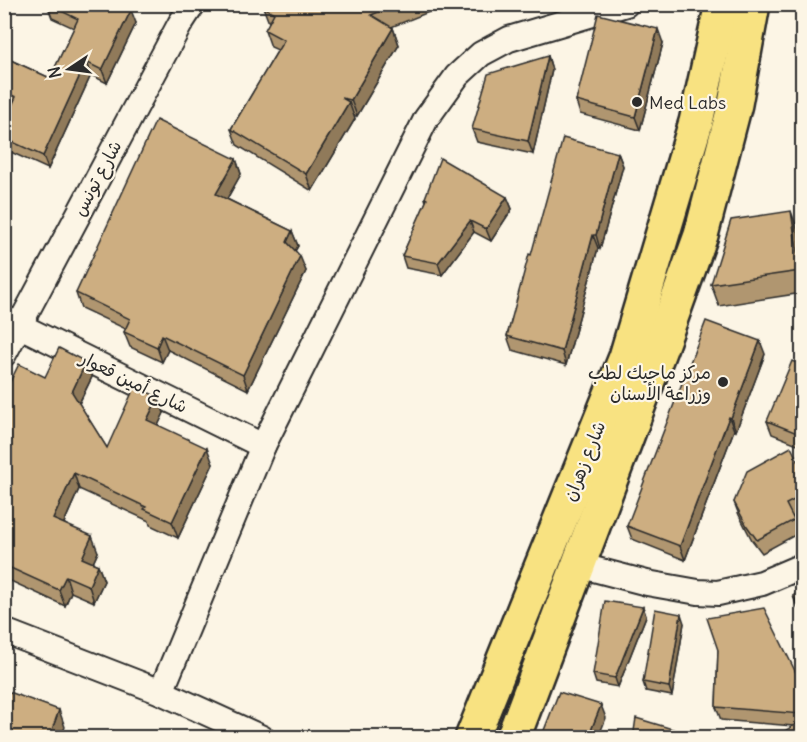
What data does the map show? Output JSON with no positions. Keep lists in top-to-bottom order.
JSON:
{
  "streets": {
    "main road": ["شارع زهران"],
    "street": ["شارع تونس", "شارع أمين قعوار"]
  },
  "crossings": [
    ["شارع تونس", "شارع أمين قعوار"]
  ],
  "places": ["Med Labs", "مركز ماجيك لطب وزراعة الأسنان"],
  "north": "left"
}
